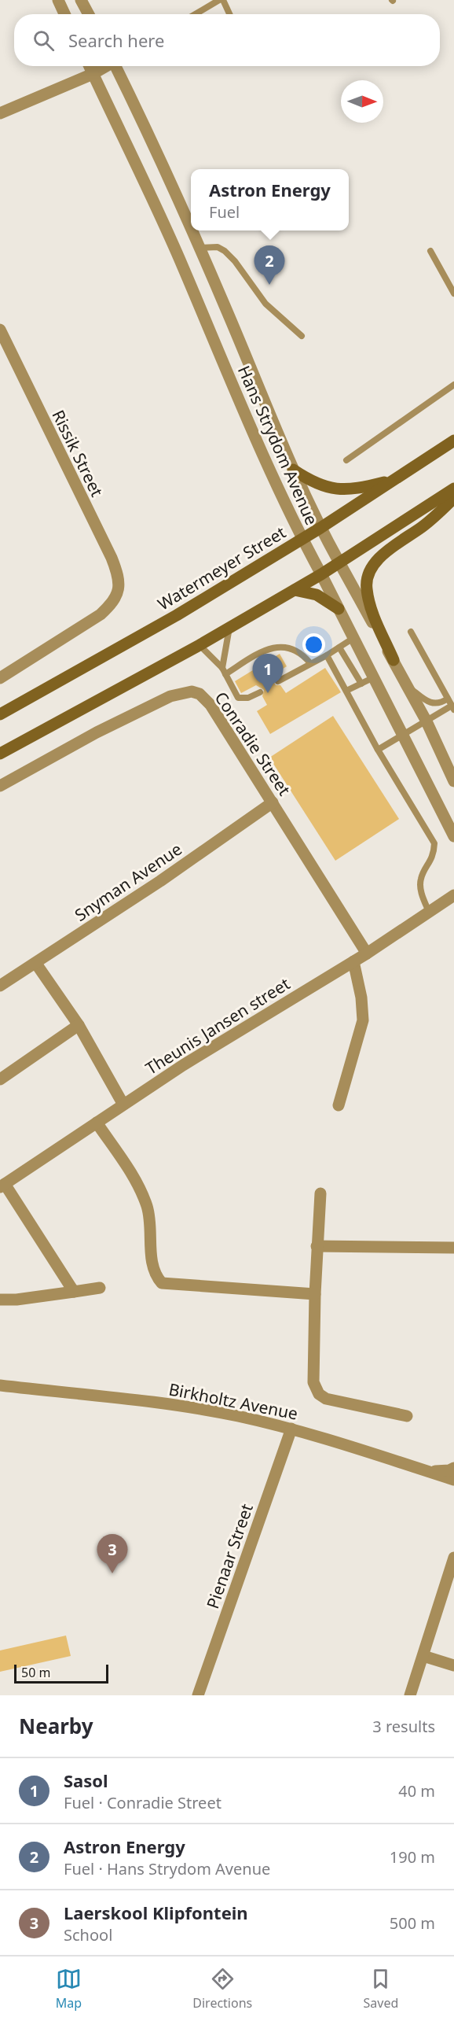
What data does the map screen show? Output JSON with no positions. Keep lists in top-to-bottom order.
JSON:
{
  "streets": {
    "main road": ["Watermeyer Street"],
    "street": [
      "Hans Strydom Avenue",
      "Rissik Street",
      "Conradie Street",
      "Snyman Avenue",
      "Theunis Jansen street",
      "Birkholtz Avenue",
      "Pienaar Street"
    ]
  },
  "crossings": [
    ["Hans Strydom Avenue", "Watermeyer Street"],
    ["Conradie Street", "Snyman Avenue"],
    ["Conradie Street", "Theunis Jansen street"],
    ["Birkholtz Avenue", "Pienaar Street"]
  ],
  "scale_bar": "50 m",
  "north": "right",
  "page": {
    "search": "Search here",
    "popup": ["Astron Energy", "Fuel"],
    "pins": ["2", "1", "3"],
    "scale": "50 m",
    "heading": ["Nearby", "3 results"],
    "list": [
      {
        "mark": "1",
        "name": "Sasol",
        "note": "Fuel · Conradie Street",
        "value": "40 m"
      },
      {
        "mark": "2",
        "name": "Astron Energy",
        "note": "Fuel · Hans Strydom Avenue",
        "value": "190 m"
      },
      {
        "mark": "3",
        "name": "Laerskool Klipfontein",
        "note": "School",
        "value": "500 m"
      }
    ],
    "nav": ["Map", "Directions", "Saved"]
  }
}
